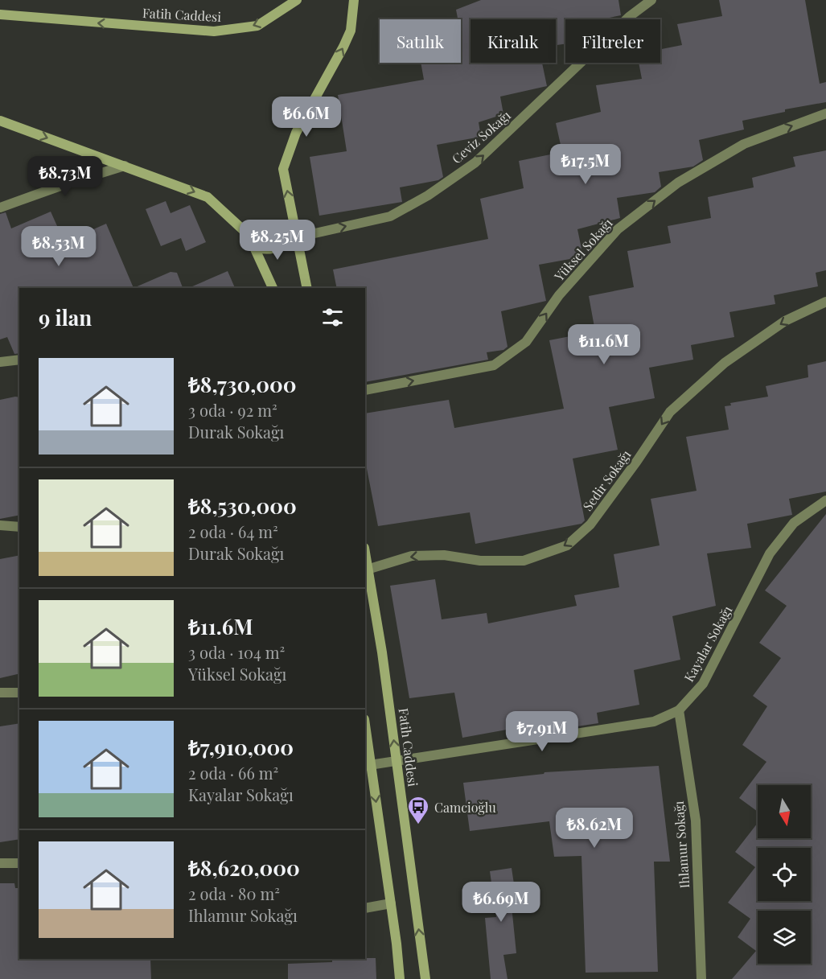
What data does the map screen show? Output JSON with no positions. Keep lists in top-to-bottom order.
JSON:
{
  "streets": {
    "main road": ["Fatih Caddesi"],
    "street": [
      "Ceviz Sokağı",
      "Yüksel Sokağı",
      "Sedir Sokağı",
      "Kayalar Sokağı",
      "Ihlamur Sokağı"
    ]
  },
  "crossings": [
    ["Fatih Caddesi", "Sedir Sokağı"],
    ["Fatih Caddesi", "Kayalar Sokağı"],
    ["Kayalar Sokağı", "Ihlamur Sokağı"]
  ],
  "one_way": ["Ceviz Sokağı", "Yüksel Sokağı", "Sedir Sokağı"],
  "places": {
    "bus stop": ["Camcioğlu"]
  },
  "north": "bottom",
  "page": {
    "chip": ["Satılık", "Kiralık", "Filtreler"],
    "price": [
      "₺6.6M",
      "₺17.5M",
      "₺8.73M",
      "₺8.25M",
      "₺8.53M",
      "₺11.6M",
      "₺7.91M",
      "₺8.62M",
      "₺6.69M"
    ],
    "heading": "9 ilan",
    "list": [
      {
        "name": "₺8,730,000",
        "note": "3 oda · 92 m² · Durak Sokağı"
      },
      {
        "name": "₺8,530,000",
        "note": "2 oda · 64 m² · Durak Sokağı"
      },
      {
        "name": "₺11.6M",
        "note": "3 oda · 104 m² · Yüksel Sokağı"
      },
      {
        "name": "₺7,910,000",
        "note": "2 oda · 66 m² · Kayalar Sokağı"
      },
      {
        "name": "₺8,620,000",
        "note": "2 oda · 80 m² · Ihlamur Sokağı"
      }
    ]
  }
}
